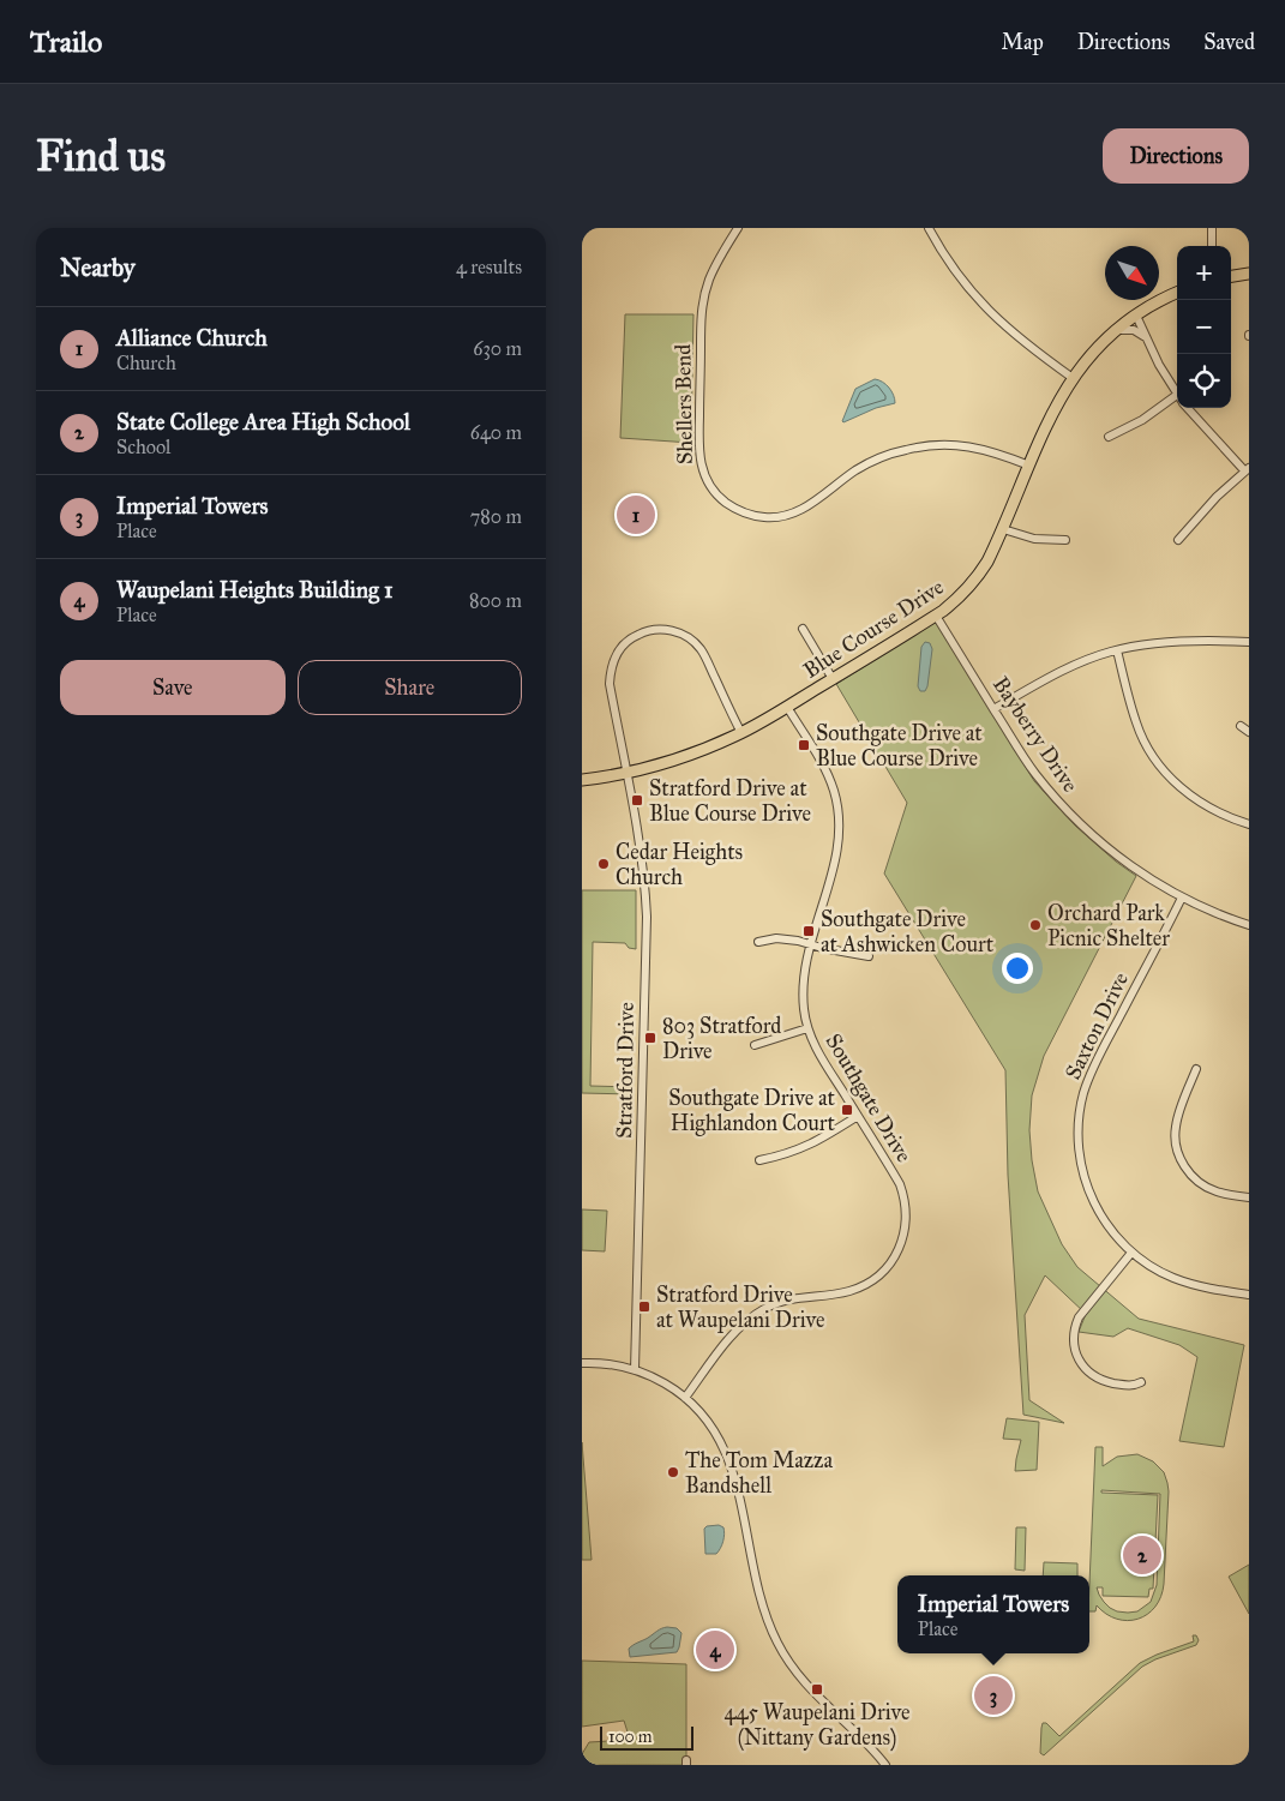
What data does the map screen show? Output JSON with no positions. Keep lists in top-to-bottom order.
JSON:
{
  "streets": {
    "main road": ["Blue Course Drive"],
    "street": [
      "Shellers Bend",
      "Bayberry Drive",
      "Saxton Drive",
      "Stratford Drive",
      "Southgate Drive"
    ]
  },
  "crossings": [
    ["Shellers Bend", "Blue Course Drive"],
    ["Blue Course Drive", "Bayberry Drive"],
    ["Blue Course Drive", "Stratford Drive"],
    ["Blue Course Drive", "Southgate Drive"],
    ["Bayberry Drive", "Saxton Drive"]
  ],
  "places": {
    "transit": [
      "Southgate Drive at Blue Course Drive",
      "Stratford Drive at Blue Course Drive",
      "Southgate Drive at Ashwicken Court",
      "803 Stratford Drive",
      "Southgate Drive at Highlandon Court",
      "Stratford Drive at Waupelani Drive",
      "445 Waupelani Drive (Nittany Gardens)"
    ],
    "other": ["Cedar Heights Church", "Orchard Park Picnic Shelter", "The Tom Mazza Bandshell"]
  },
  "scale_bar": "100 m",
  "north": "bottom right",
  "page": {
    "header": "Trailo",
    "nav": ["Map", "Directions", "Saved"],
    "buttons": [
      "Directions",
      ["Save", "Share"]
    ],
    "title": "Find us",
    "heading": ["Nearby", "4 results"],
    "map_buttons": ["+", "−"],
    "list": [
      {
        "mark": "1",
        "name": "Alliance Church",
        "note": "Church",
        "value": "630 m"
      },
      {
        "mark": "2",
        "name": "State College Area High School",
        "note": "School",
        "value": "640 m"
      },
      {
        "mark": "3",
        "name": "Imperial Towers",
        "note": "Place",
        "value": "780 m"
      },
      {
        "mark": "4",
        "name": "Waupelani Heights Building 1",
        "note": "Place",
        "value": "800 m"
      }
    ],
    "pins": [
      "1",
      "2",
      "4",
      "3"
    ],
    "popup": ["Imperial Towers", "Place"],
    "scale": "100 m"
  }
}
